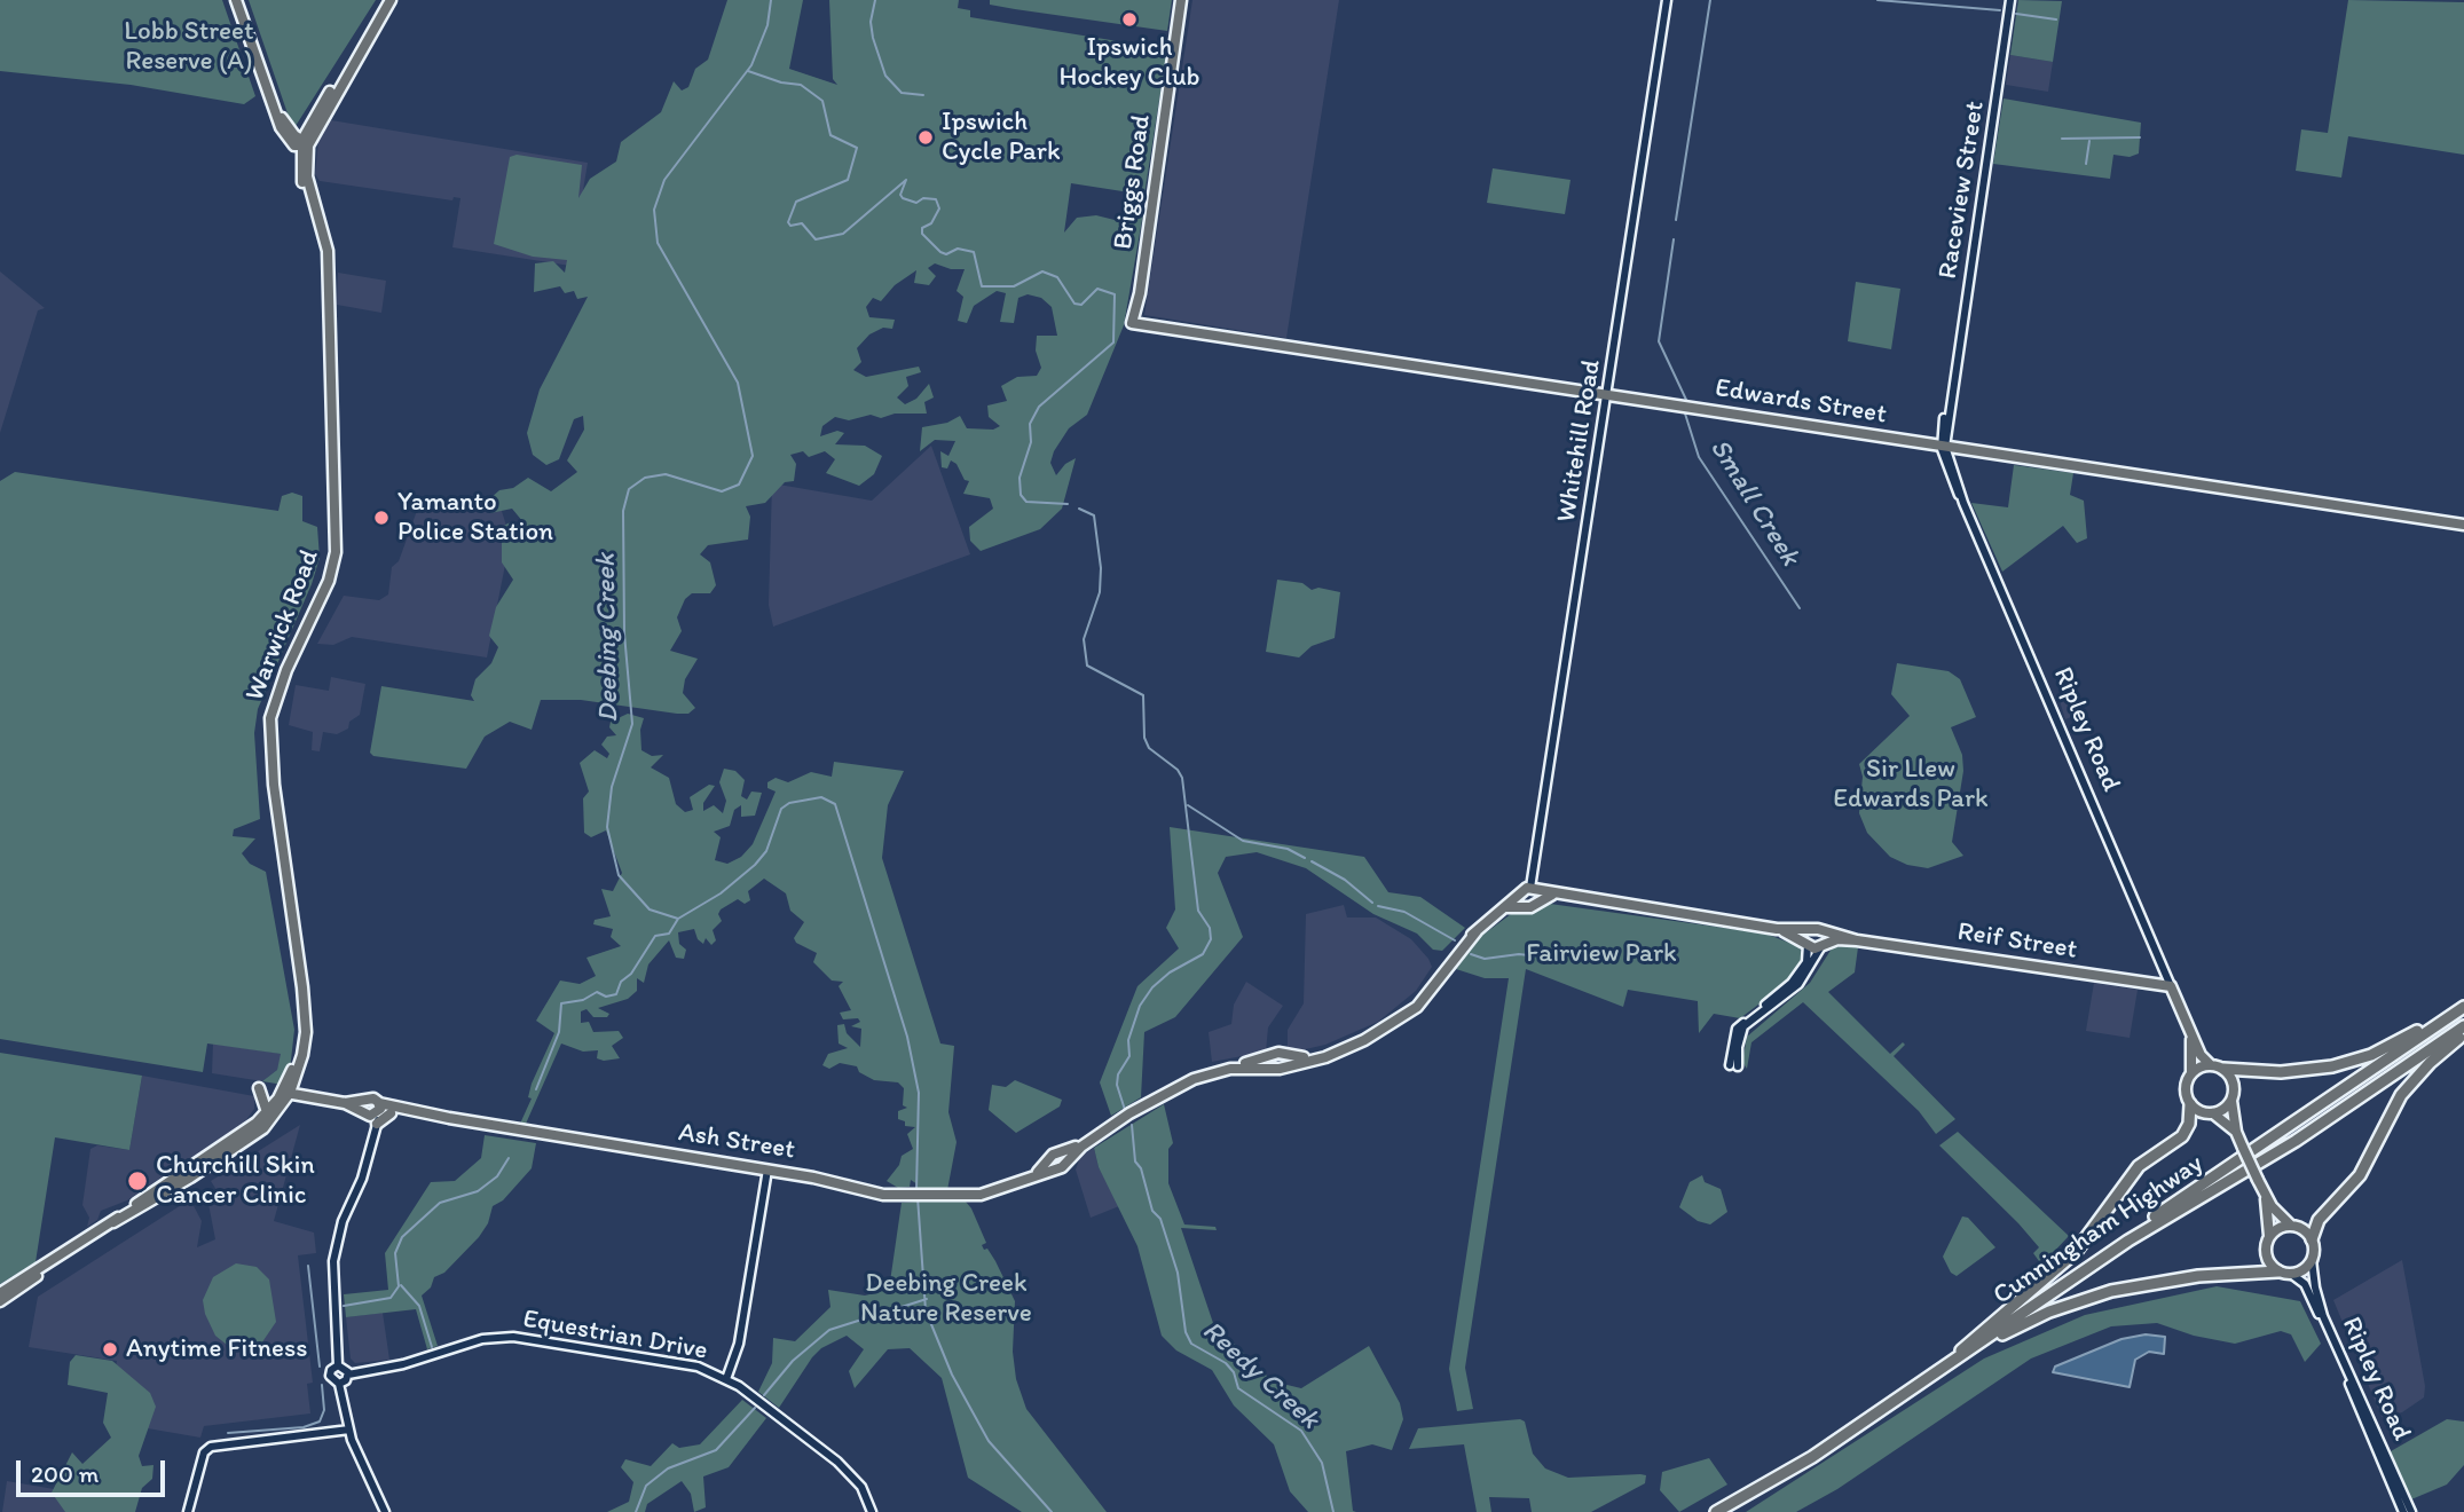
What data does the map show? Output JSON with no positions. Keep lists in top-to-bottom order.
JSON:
{
  "streets": {
    "highway": ["Cunningham Highway"],
    "main road": [
      "Briggs Road",
      "Edwards Street",
      "Warwick Road",
      "Ripley Road",
      "Reif Street",
      "Ash Street"
    ],
    "street": ["Raceview Street", "Whitehill Road", "Equestrian Drive"]
  },
  "crossings": [
    ["Briggs Road", "Edwards Street"],
    ["Raceview Street", "Edwards Street"],
    ["Raceview Street", "Ripley Road"],
    ["Edwards Street", "Whitehill Road"],
    ["Edwards Street", "Ripley Road"],
    ["Warwick Road", "Ash Street"],
    ["Ripley Road", "Reif Street"]
  ],
  "water": ["Small Creek", "Deebing Creek", "Reedy Creek"],
  "parks": [
    "Lobb Street Reserve (A)",
    "Sir Llew Edwards Park",
    "Fairview Park",
    "Deebing Creek Nature Reserve"
  ],
  "places": [
    "Ipswich Hockey Club",
    "Ipswich Cycle Park",
    "Yamanto Police Station",
    "Churchill Skin Cancer Clinic",
    "Anytime Fitness"
  ],
  "scale_bar": "200 m"
}
